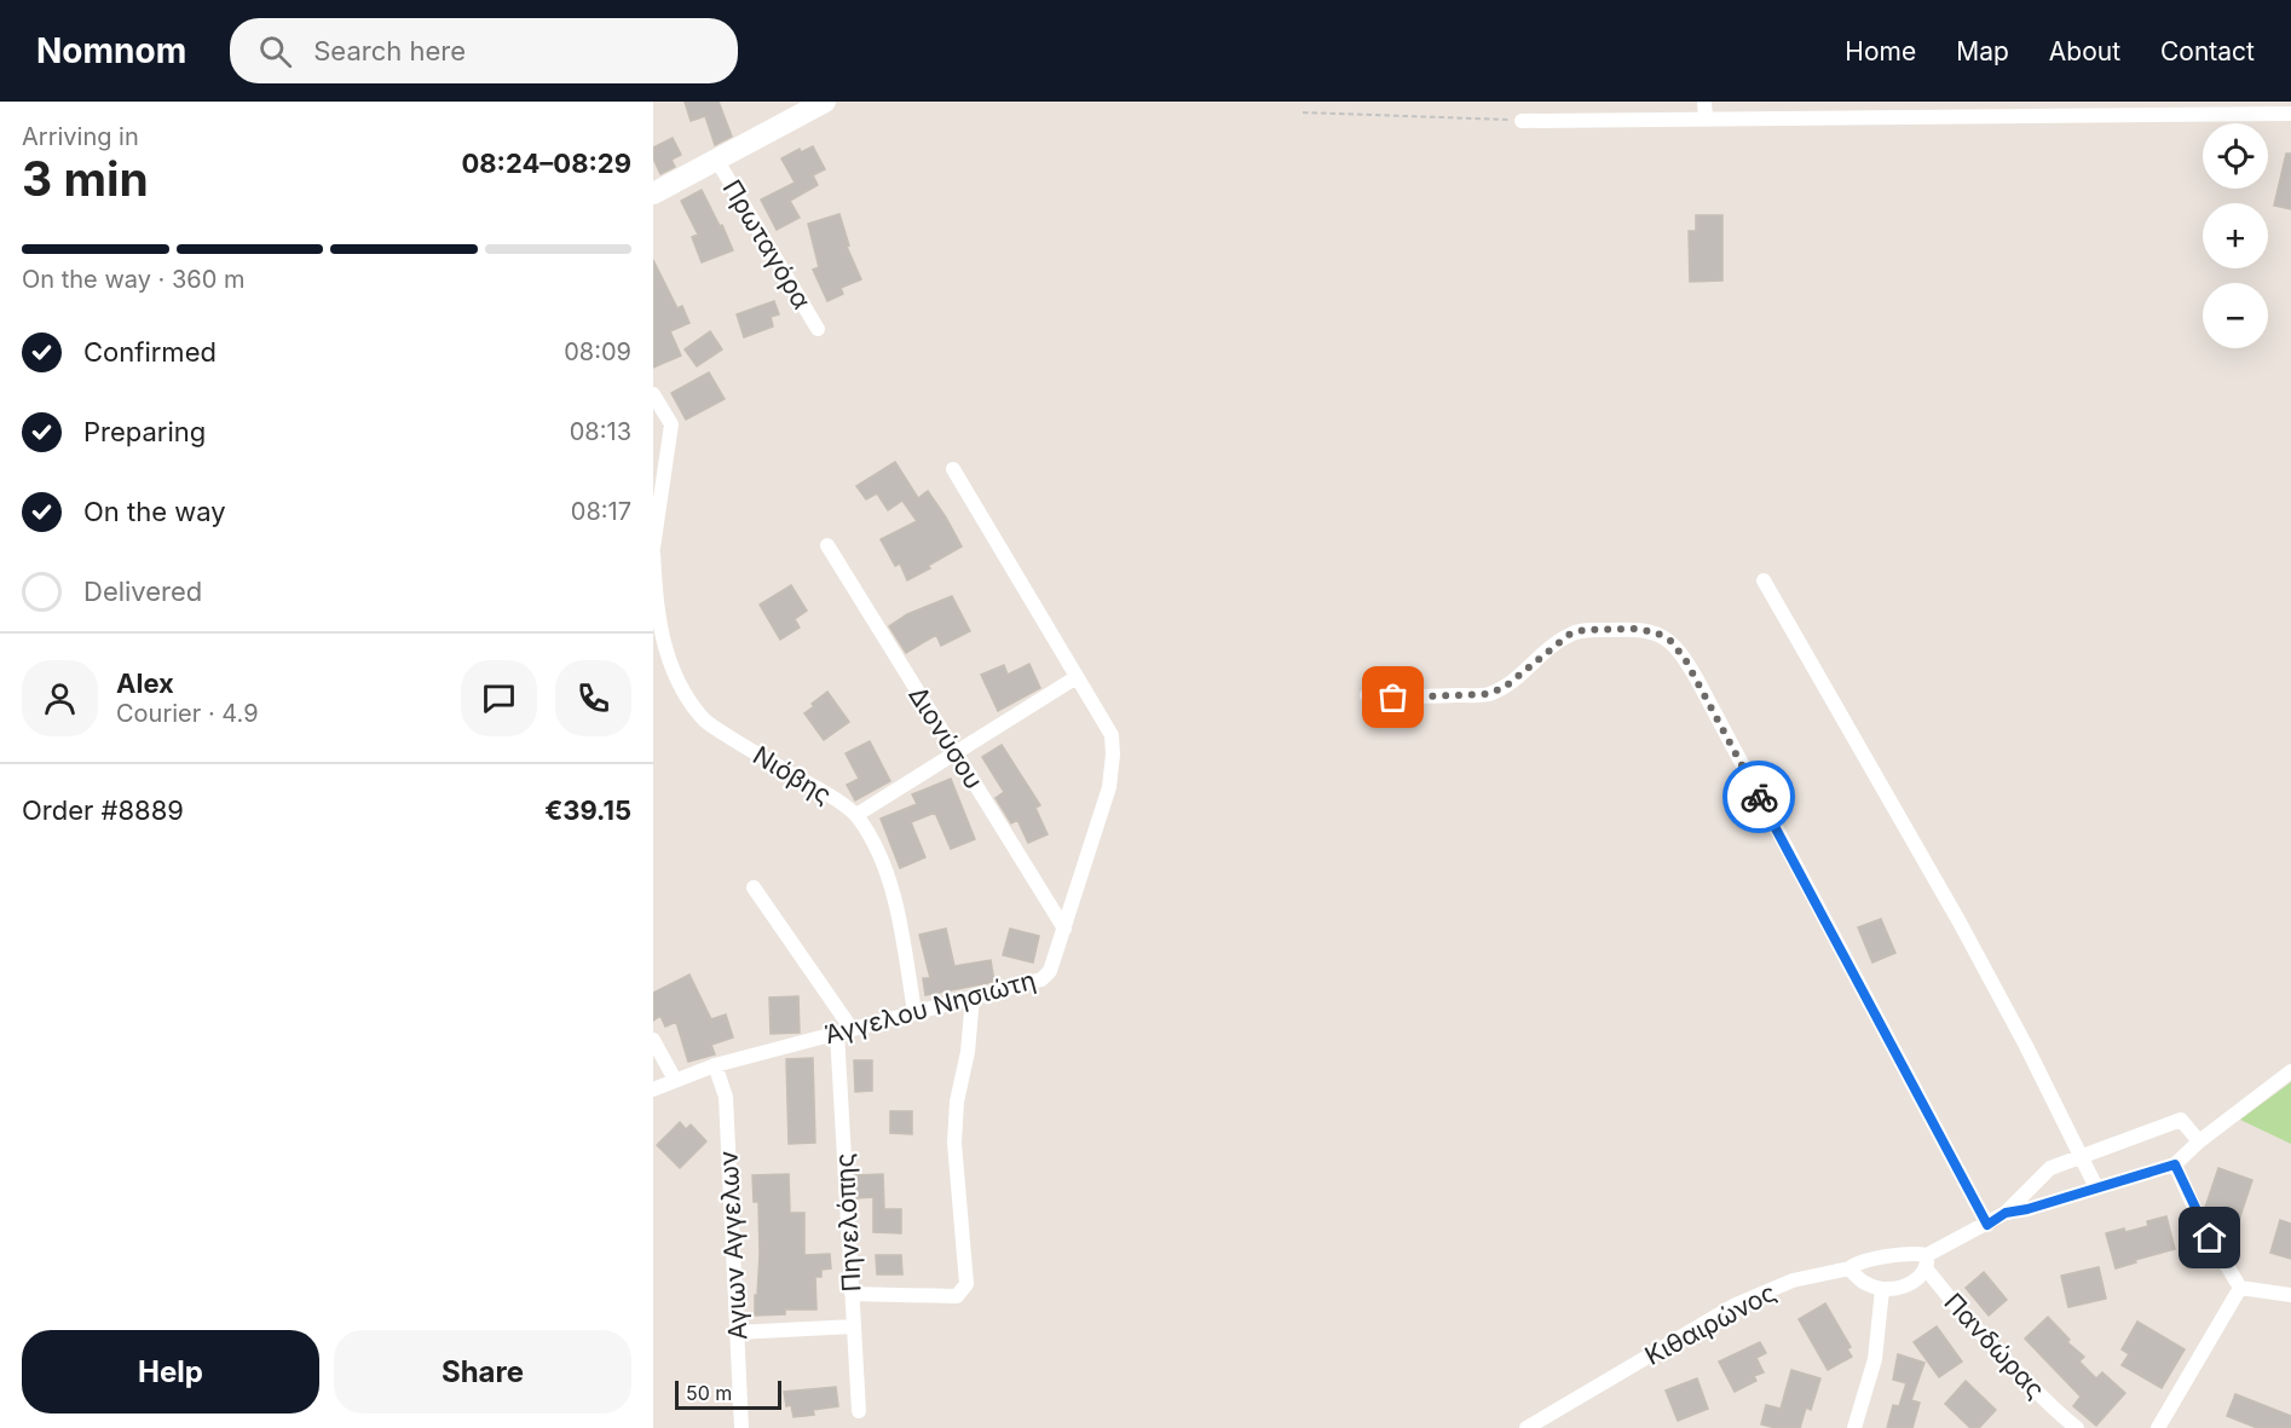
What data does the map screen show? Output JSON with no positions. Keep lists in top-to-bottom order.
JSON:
{
  "streets": {
    "street": [
      "Πρωταγόρα",
      "Διονύσου",
      "Νιόβης",
      "Άγγελου Νησιώτη",
      "Πηνελόπης",
      "Αγιων Αγγελων",
      "Κιθαιρώνος",
      "Πανδώρας"
    ]
  },
  "crossings": [
    ["Διονύσου", "Άγγελου Νησιώτη"],
    ["Νιόβης", "Άγγελου Νησιώτη"],
    ["Άγγελου Νησιώτη", "Πηνελόπης"],
    ["Άγγελου Νησιώτη", "Αγιων Αγγελων"],
    ["Κιθαιρώνος", "Πανδώρας"]
  ],
  "scale_bar": "50 m",
  "page": {
    "header": "Nomnom",
    "search": "Search here",
    "nav": [
      "Home",
      "Map",
      "About",
      "Contact"
    ],
    "heading": ["3 min", "Arriving in", "08:24–08:29"],
    "panel": [
      "Alex",
      "Courier · 4.9",
      "Order #8889",
      "€39.15"
    ],
    "map_buttons": ["+", "−"],
    "bar": "On the way · 360 m",
    "list": [
      ["Confirmed", "08:09"],
      ["Preparing", "08:13"],
      ["On the way", "08:17"],
      "Delivered"
    ],
    "buttons": ["Help", "Share"],
    "scale": "50 m"
  }
}
